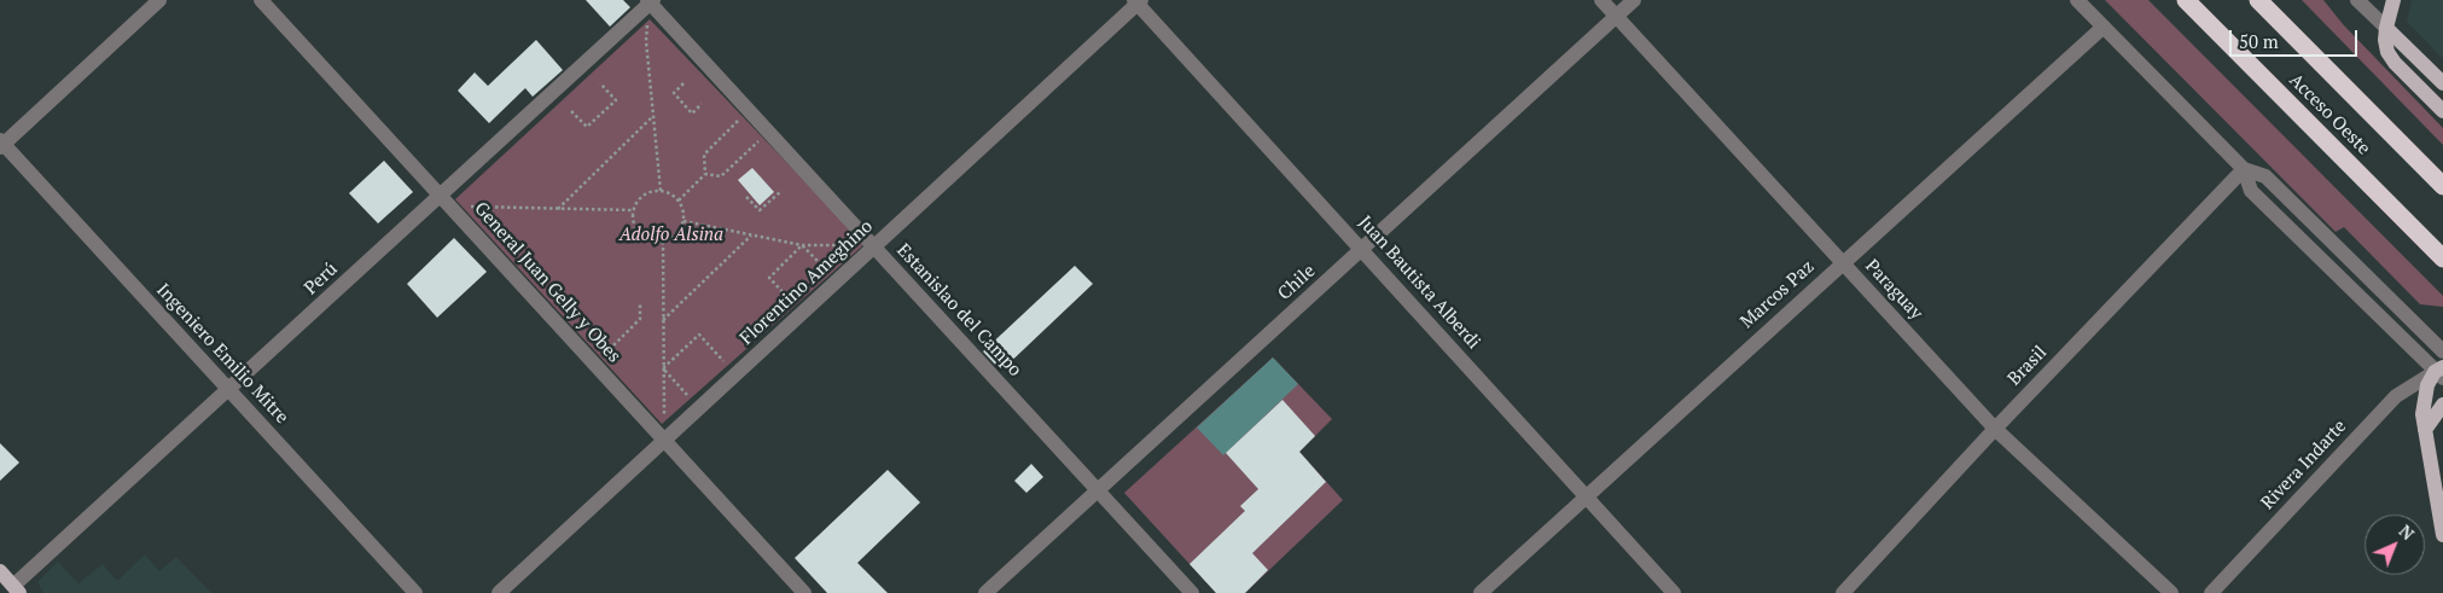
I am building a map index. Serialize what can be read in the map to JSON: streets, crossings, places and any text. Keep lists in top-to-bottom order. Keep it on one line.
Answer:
{"streets":{"highway":["Acceso Oeste"],"street":["Perú","General Juan Gelly y Obes","Florentino Ameghino","Chile","Juan Bautista Alberdi","Paraguay","Marcos Paz","Estanislao del Campo","Ingeniero Emilio Mitre","Brasil","Rivera Indarte"]},"crossings":[["Perú","General Juan Gelly y Obes"],["Perú","Estanislao del Campo"],["Perú","Ingeniero Emilio Mitre"],["General Juan Gelly y Obes","Florentino Ameghino"],["Florentino Ameghino","Juan Bautista Alberdi"],["Florentino Ameghino","Estanislao del Campo"],["Chile","Juan Bautista Alberdi"],["Chile","Paraguay"],["Chile","Estanislao del Campo"],["Juan Bautista Alberdi","Marcos Paz"],["Paraguay","Marcos Paz"],["Paraguay","Brasil"]],"parks":["Adolfo Alsina"],"scale_bar":"50 m","north":"top right"}
